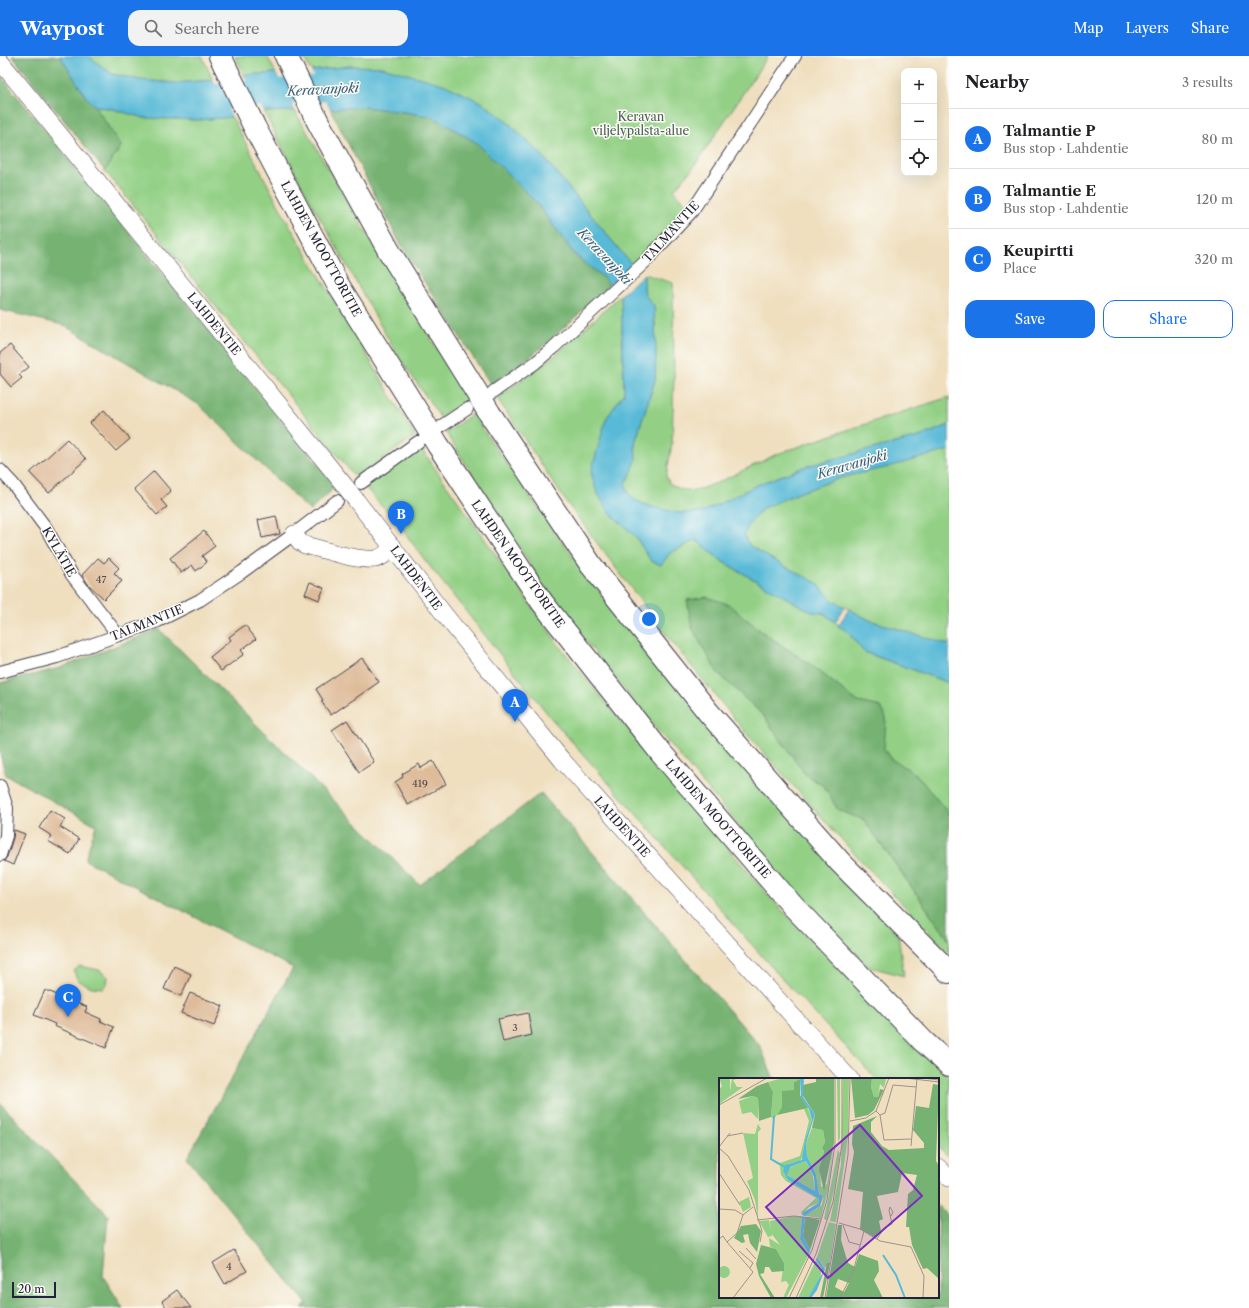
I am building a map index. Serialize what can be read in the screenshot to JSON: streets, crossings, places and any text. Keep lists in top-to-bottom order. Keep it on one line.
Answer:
{"streets":{"highway":["LAHDEN MOOTTORITIE"],"main road":["LAHDENTIE"],"street":["TALMANTIE","KYLÄTIE"]},"crossings":[["TALMANTIE","KYLÄTIE"]],"water":["Keravanjoki"],"parks":["Keravan viljelypalsta-alue"],"house_numbers":["47","419","3","4"],"scale_bar":"20 m","page":{"header":"Waypost","search":"Search here","nav":["Map","Layers","Share"],"heading":["Nearby","3 results"],"map_buttons":["+","−"],"list":[{"mark":"A","name":"Talmantie P","note":"Bus stop · Lahdentie","value":"80 m"},{"mark":"B","name":"Talmantie E","note":"Bus stop · Lahdentie","value":"120 m"},{"mark":"C","name":"Keupirtti","note":"Place","value":"320 m"}],"buttons":["Save","Share"],"pins":["B","A","C"],"scale":"20 m"}}
